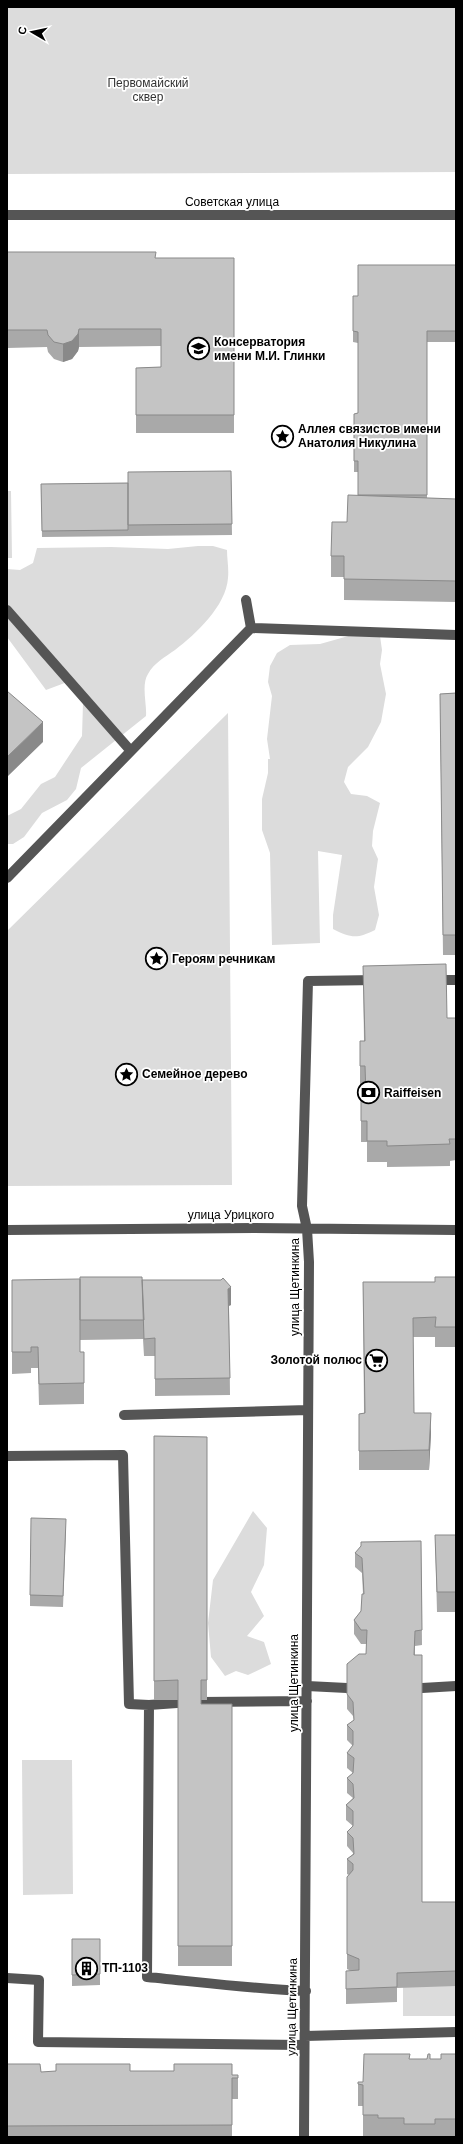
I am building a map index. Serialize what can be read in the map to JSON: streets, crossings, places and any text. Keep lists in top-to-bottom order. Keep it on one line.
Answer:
{"streets":{"street":["Советская улица","улица Урицкого","улица Щетинкина"]},"crossings":[["улица Урицкого","улица Щетинкина"]],"parks":["Первомайский сквер"],"places":{"school or university":["Консерватория имени М.И. Глинки"],"place":["Аллея связистов имени Анатолия Никулина","Героям речникам","Семейное дерево"],"bank":["Raiffeisen"],"supermarket":["Золотой полюс"],"building":["ТП-1103"]},"north":"left"}
